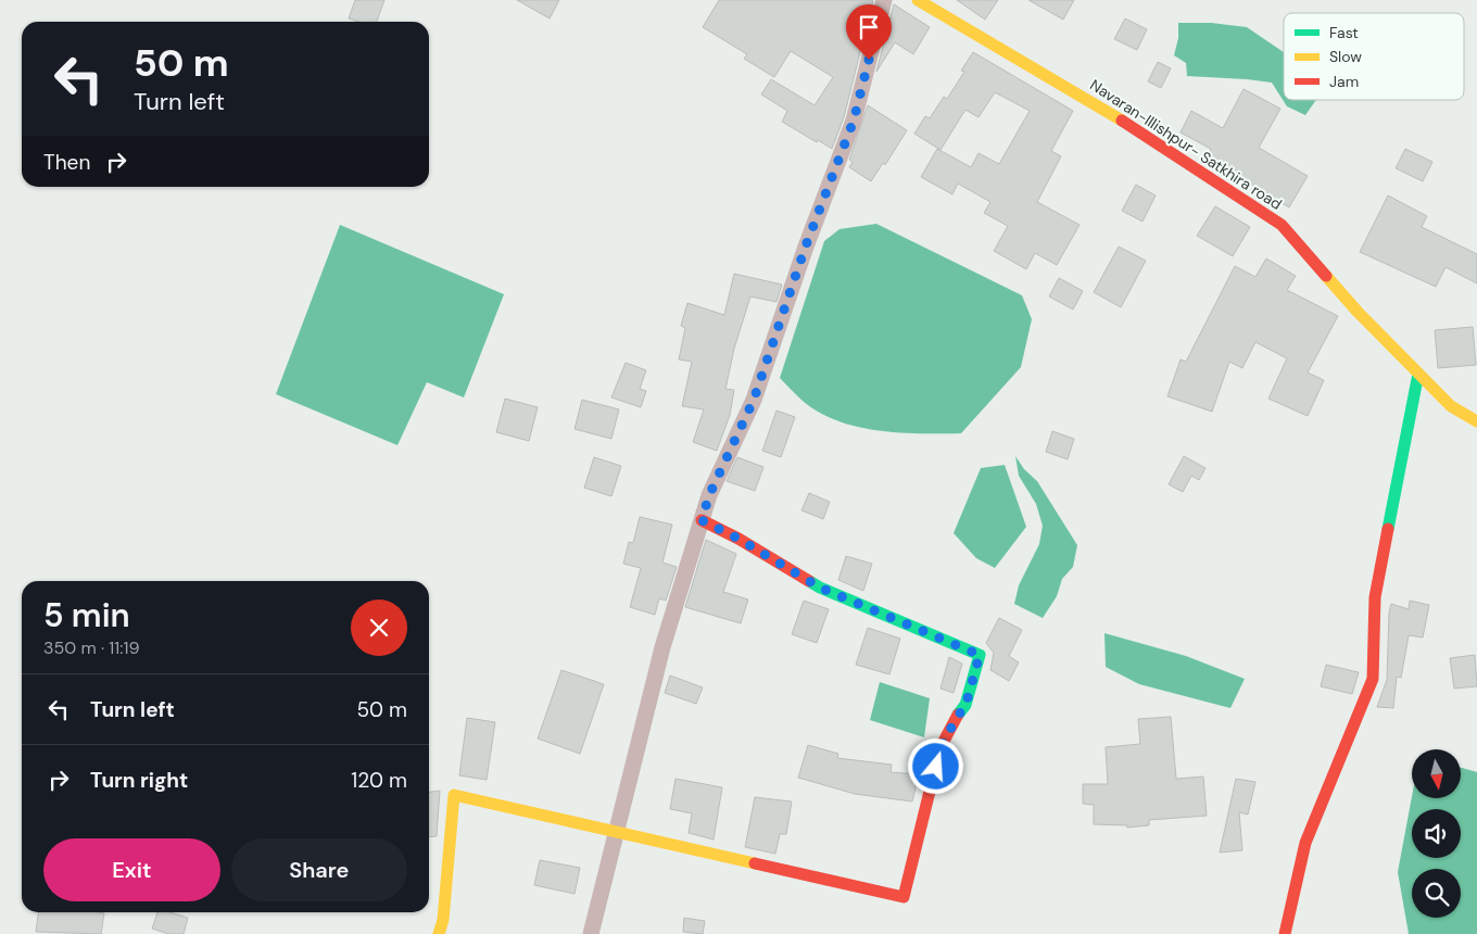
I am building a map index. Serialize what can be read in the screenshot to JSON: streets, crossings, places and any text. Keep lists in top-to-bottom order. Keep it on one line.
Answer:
{"streets":{"main road":["Navaran-Illishpur- Satkhira road"]},"legend":["Fast","Slow","Jam"],"north":"bottom","page":{"turn":["50 m","Turn left"],"then":"Then","heading":["5 min","350 m · 11:19"],"list":[{"name":"Turn left","value":"50 m"},{"name":"Turn right","value":"120 m"}],"buttons":["Exit","Share"]}}
